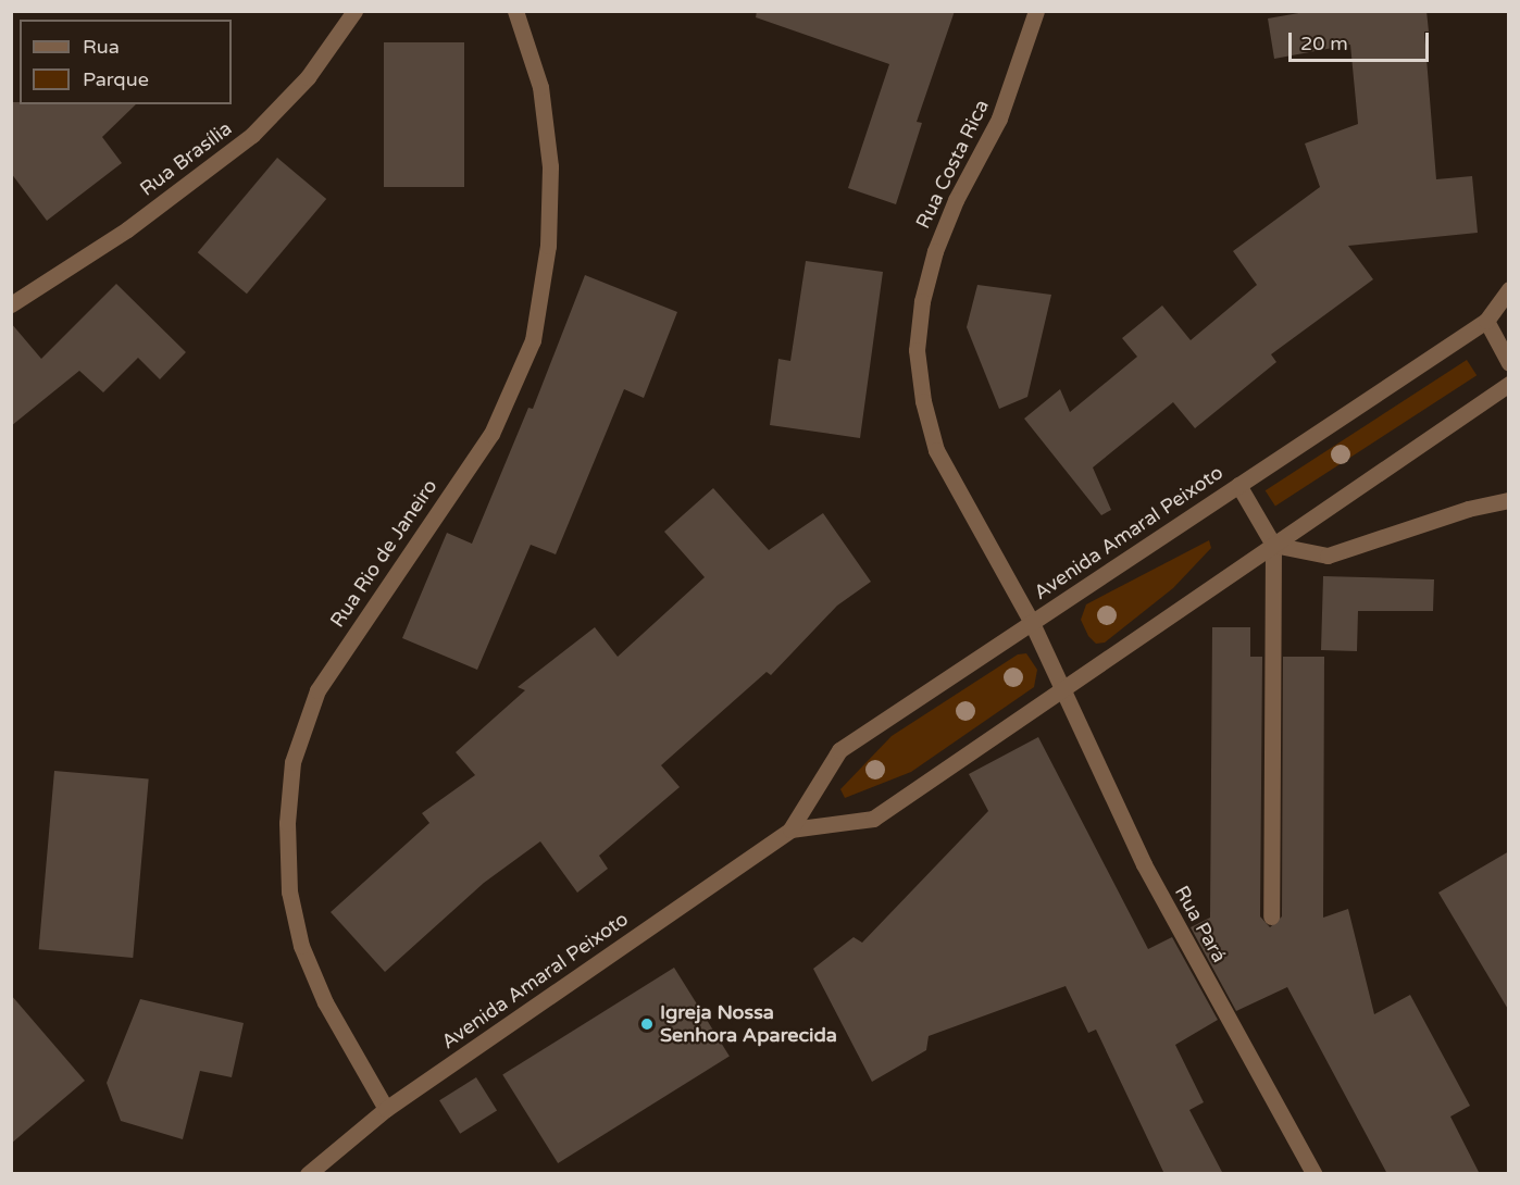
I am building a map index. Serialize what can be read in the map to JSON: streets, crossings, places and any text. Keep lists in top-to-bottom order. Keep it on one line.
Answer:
{"streets":{"street":["Rua Brasília","Rua Costa Rica","Avenida Amaral Peixoto","Rua Rio de Janeiro","Rua Pará"]},"crossings":[["Rua Costa Rica","Avenida Amaral Peixoto"],["Rua Costa Rica","Rua Pará"],["Avenida Amaral Peixoto","Rua Rio de Janeiro"],["Avenida Amaral Peixoto","Rua Pará"]],"places":["Igreja Nossa Senhora Aparecida"],"legend":["Rua","Parque"],"scale_bar":"20 m"}
